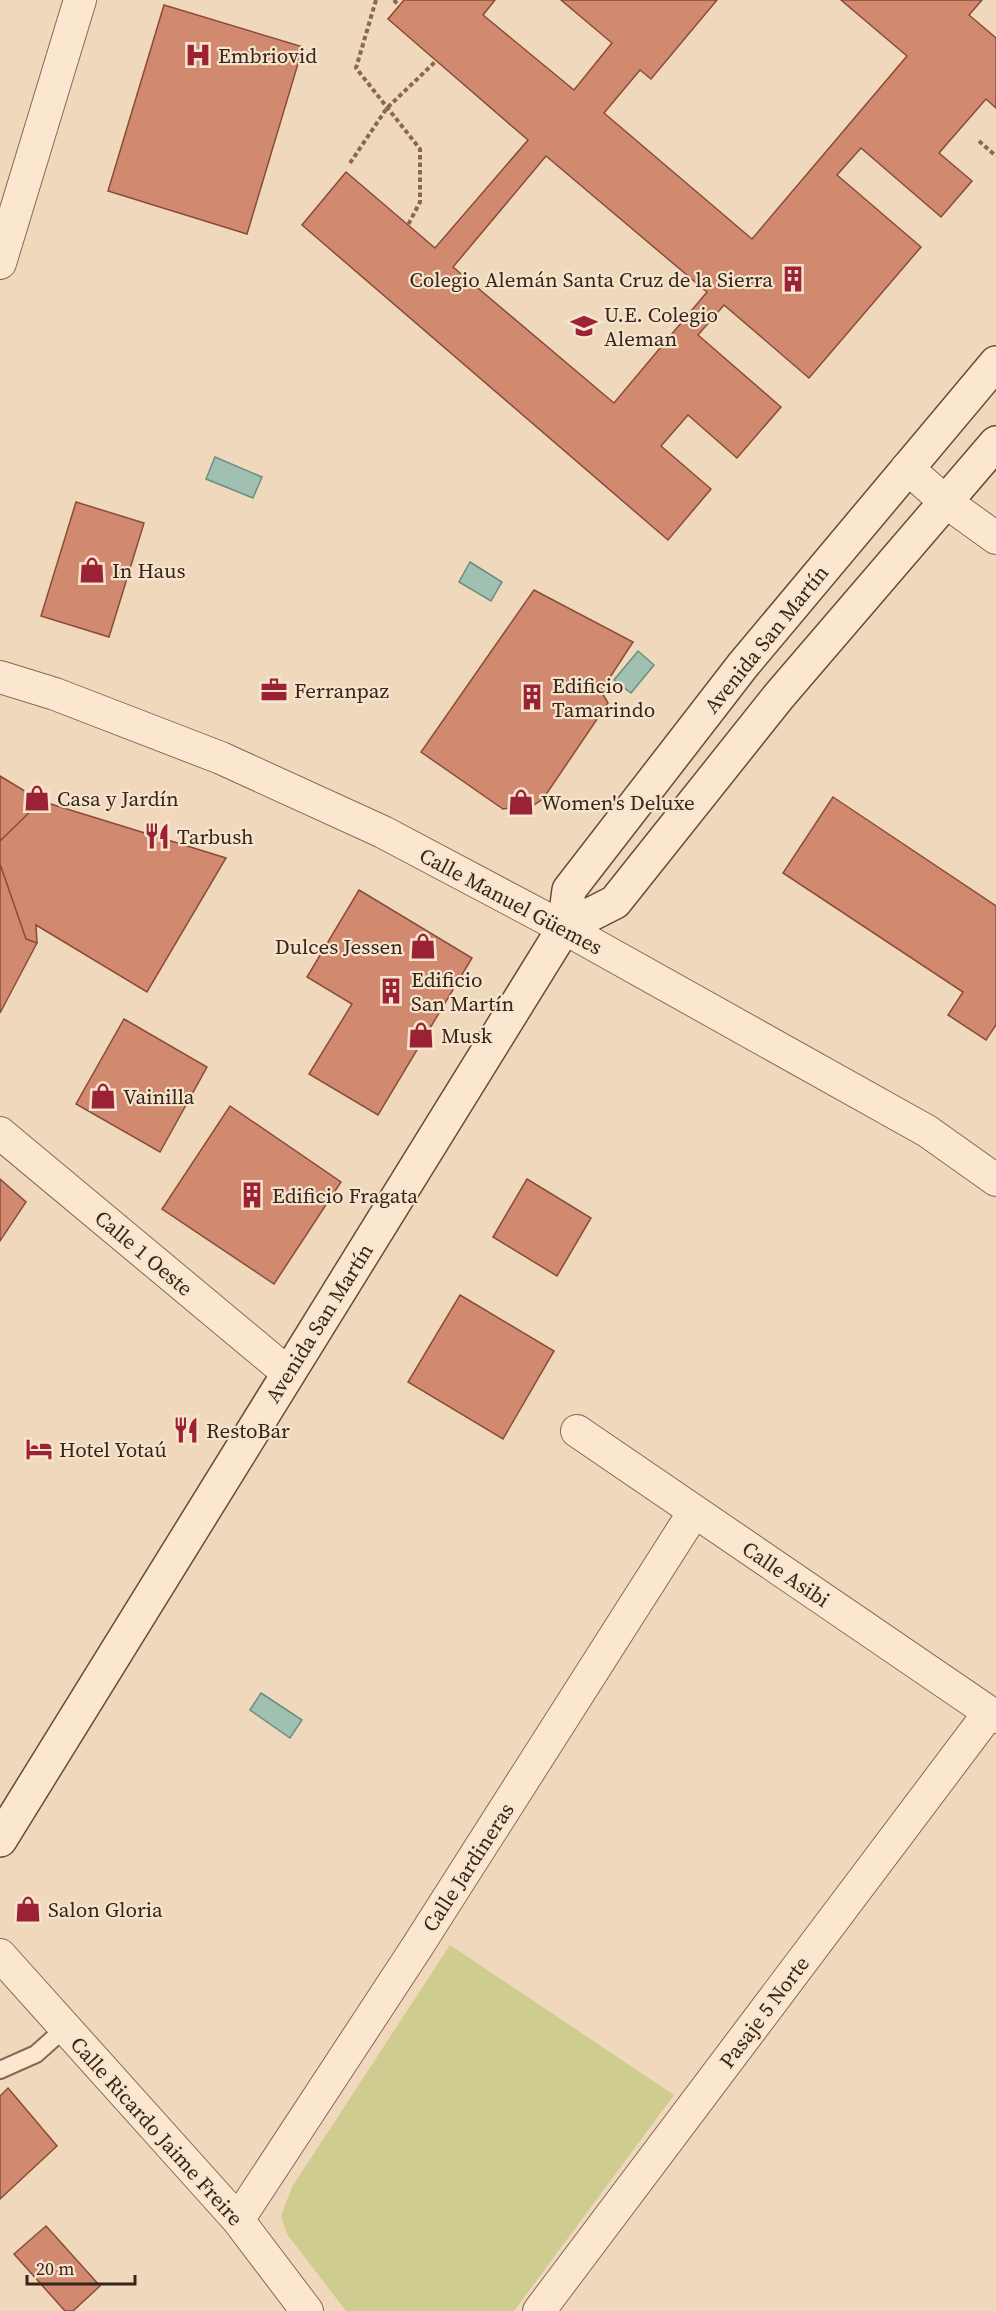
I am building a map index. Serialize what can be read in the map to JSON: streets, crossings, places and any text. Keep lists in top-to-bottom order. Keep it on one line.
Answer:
{"streets":{"main road":["Avenida San Martín"],"street":["Calle Manuel Güemes","Calle 1 Oeste","Calle Asibi","Calle Jardineras","Pasaje 5 Norte","Calle Ricardo Jaime Freire"]},"crossings":[["Avenida San Martín","Calle Manuel Güemes"],["Avenida San Martín","Calle 1 Oeste"],["Calle Asibi","Calle Jardineras"],["Calle Asibi","Pasaje 5 Norte"],["Calle Jardineras","Calle Ricardo Jaime Freire"]],"places":{"hospital":["Embriovid"],"building":["Colegio Alemán Santa Cruz de la Sierra","Edificio Tamarindo","Edificio San Martín","Edificio Fragata"],"school or university":["U.E. Colegio Aleman"],"shop":["In Haus","Casa y Jardín","Women's Deluxe","Dulces Jessen","Musk","Vainilla","Salon Gloria"],"office":["Ferranpaz"],"restaurant":["Tarbush","RestoBar"],"hotel":["Hotel Yotaú"]},"scale_bar":"20 m"}
